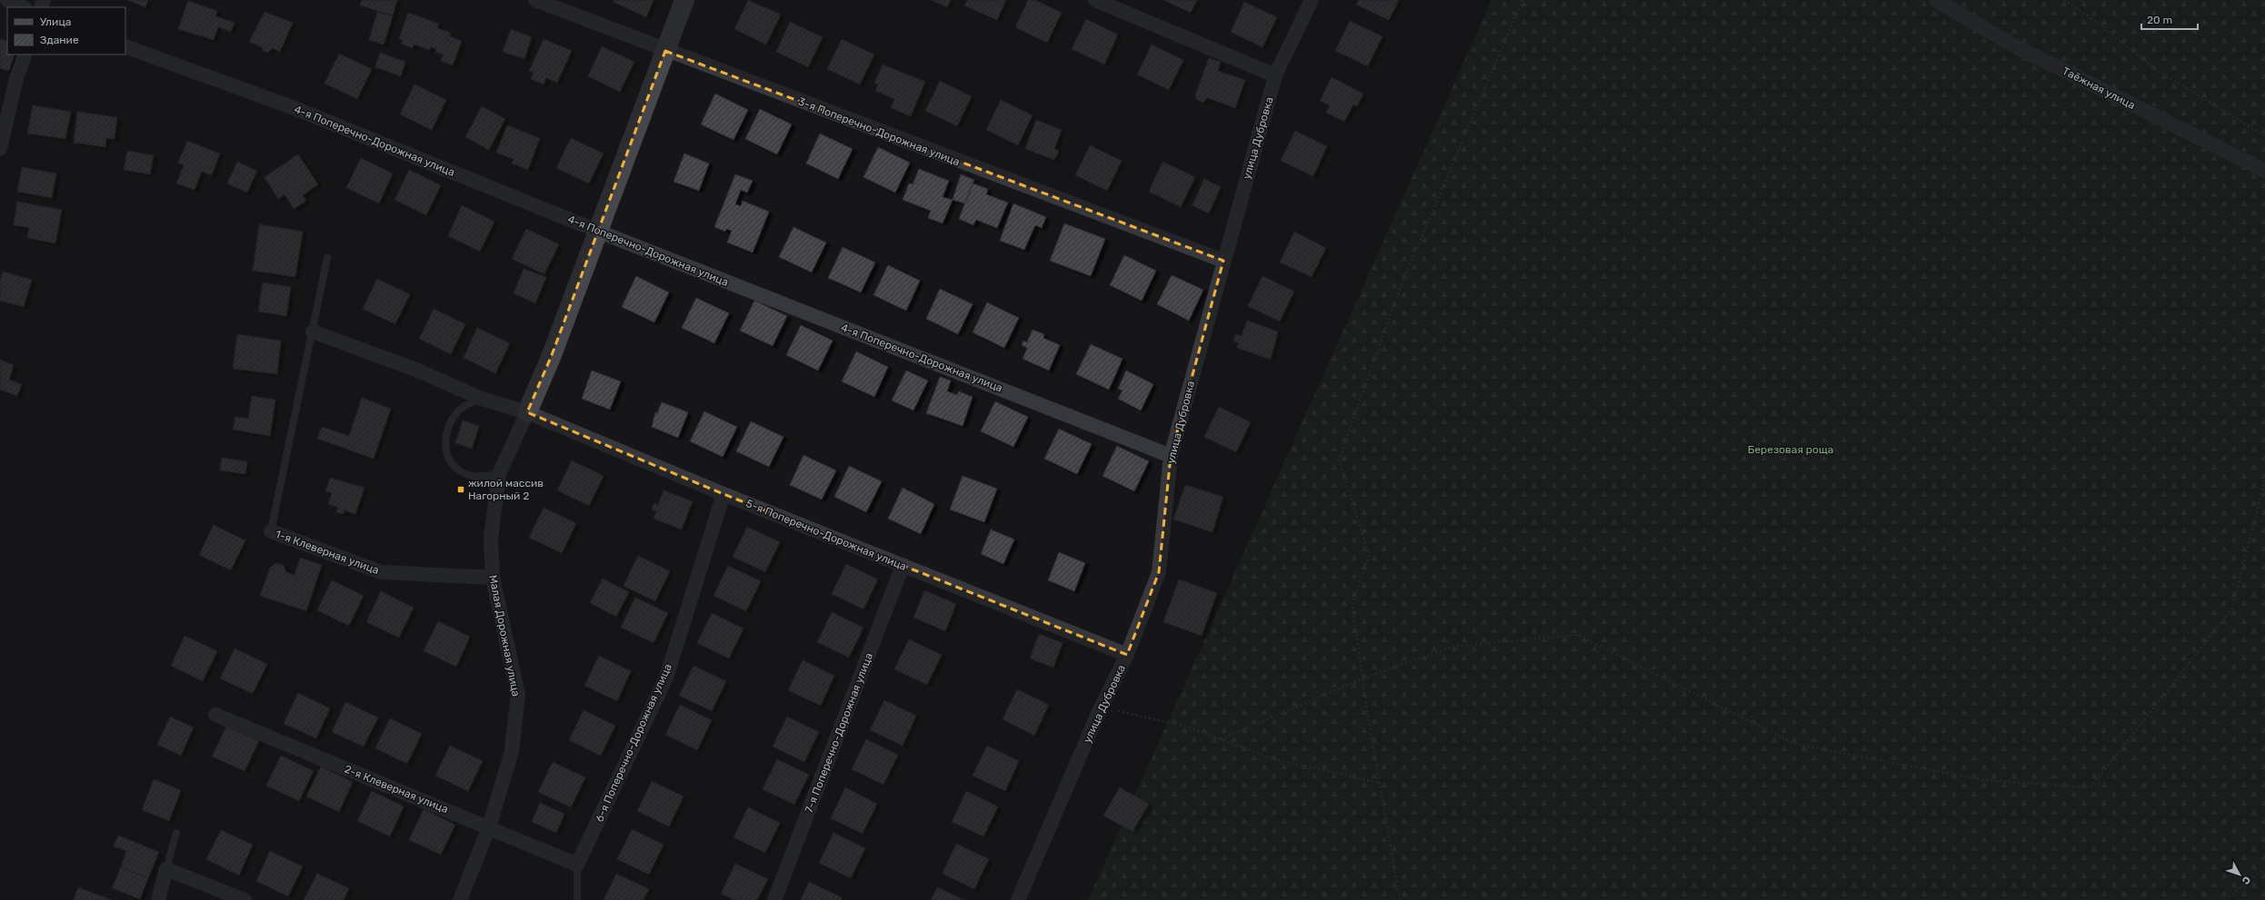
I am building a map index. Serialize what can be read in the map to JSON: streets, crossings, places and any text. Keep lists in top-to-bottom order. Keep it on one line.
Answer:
{"streets":{"street":["Таёжная улица","3-я Поперечно-Дорожная улица","улица Дубровка","4-я Поперечно-Дорожная улица","5-я Поперечно-Дорожная улица","1-я Клеверная улица","Малая Дорожная улица","7-я Поперечно-Дорожная улица","6-я Поперечно-Дорожная улица","2-я Клеверная улица"]},"crossings":[["3-я Поперечно-Дорожная улица","улица Дубровка"],["улица Дубровка","4-я Поперечно-Дорожная улица"],["улица Дубровка","5-я Поперечно-Дорожная улица"],["5-я Поперечно-Дорожная улица","Малая Дорожная улица"],["5-я Поперечно-Дорожная улица","7-я Поперечно-Дорожная улица"],["5-я Поперечно-Дорожная улица","6-я Поперечно-Дорожная улица"],["1-я Клеверная улица","Малая Дорожная улица"],["Малая Дорожная улица","2-я Клеверная улица"],["6-я Поперечно-Дорожная улица","2-я Клеверная улица"]],"parks":["Березовая роща"],"places":{"transit":["жилой массив Нагорный 2"]},"legend":["Улица","Здание"],"scale_bar":"20 m","north":"bottom right"}
